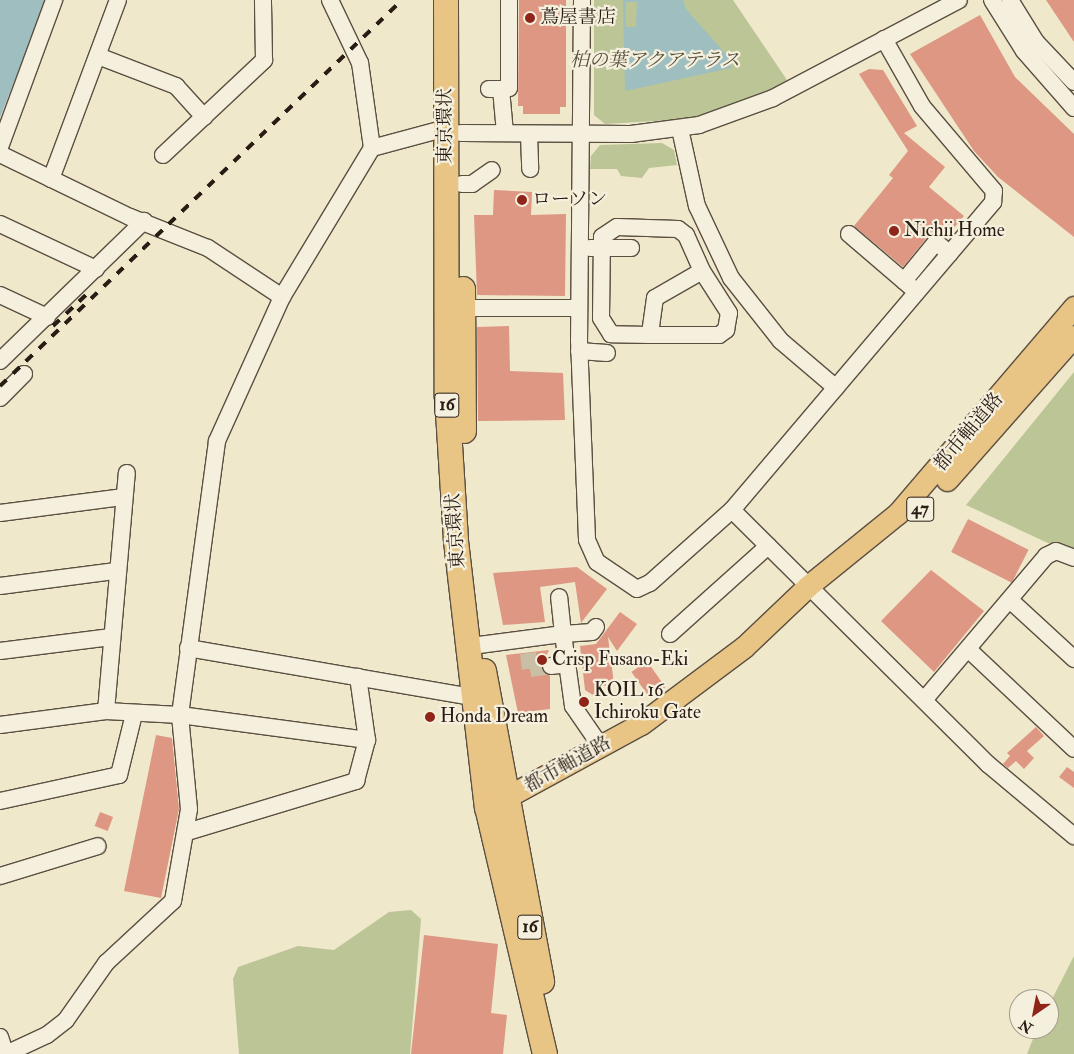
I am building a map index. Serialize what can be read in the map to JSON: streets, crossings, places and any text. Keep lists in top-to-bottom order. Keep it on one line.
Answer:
{"streets":{"highway":["東京環状","16"],"main road":["都市軸道路","47"]},"crossings":[["東京環状","都市軸道路"]],"parks":["柏の葉アクアテラス"],"places":["蔦屋書店","ローソン","Nichii Home","Crisp Fusano-Eki","KOIL 16 Ichiroku Gate","Honda Dream"],"north":"bottom left"}
